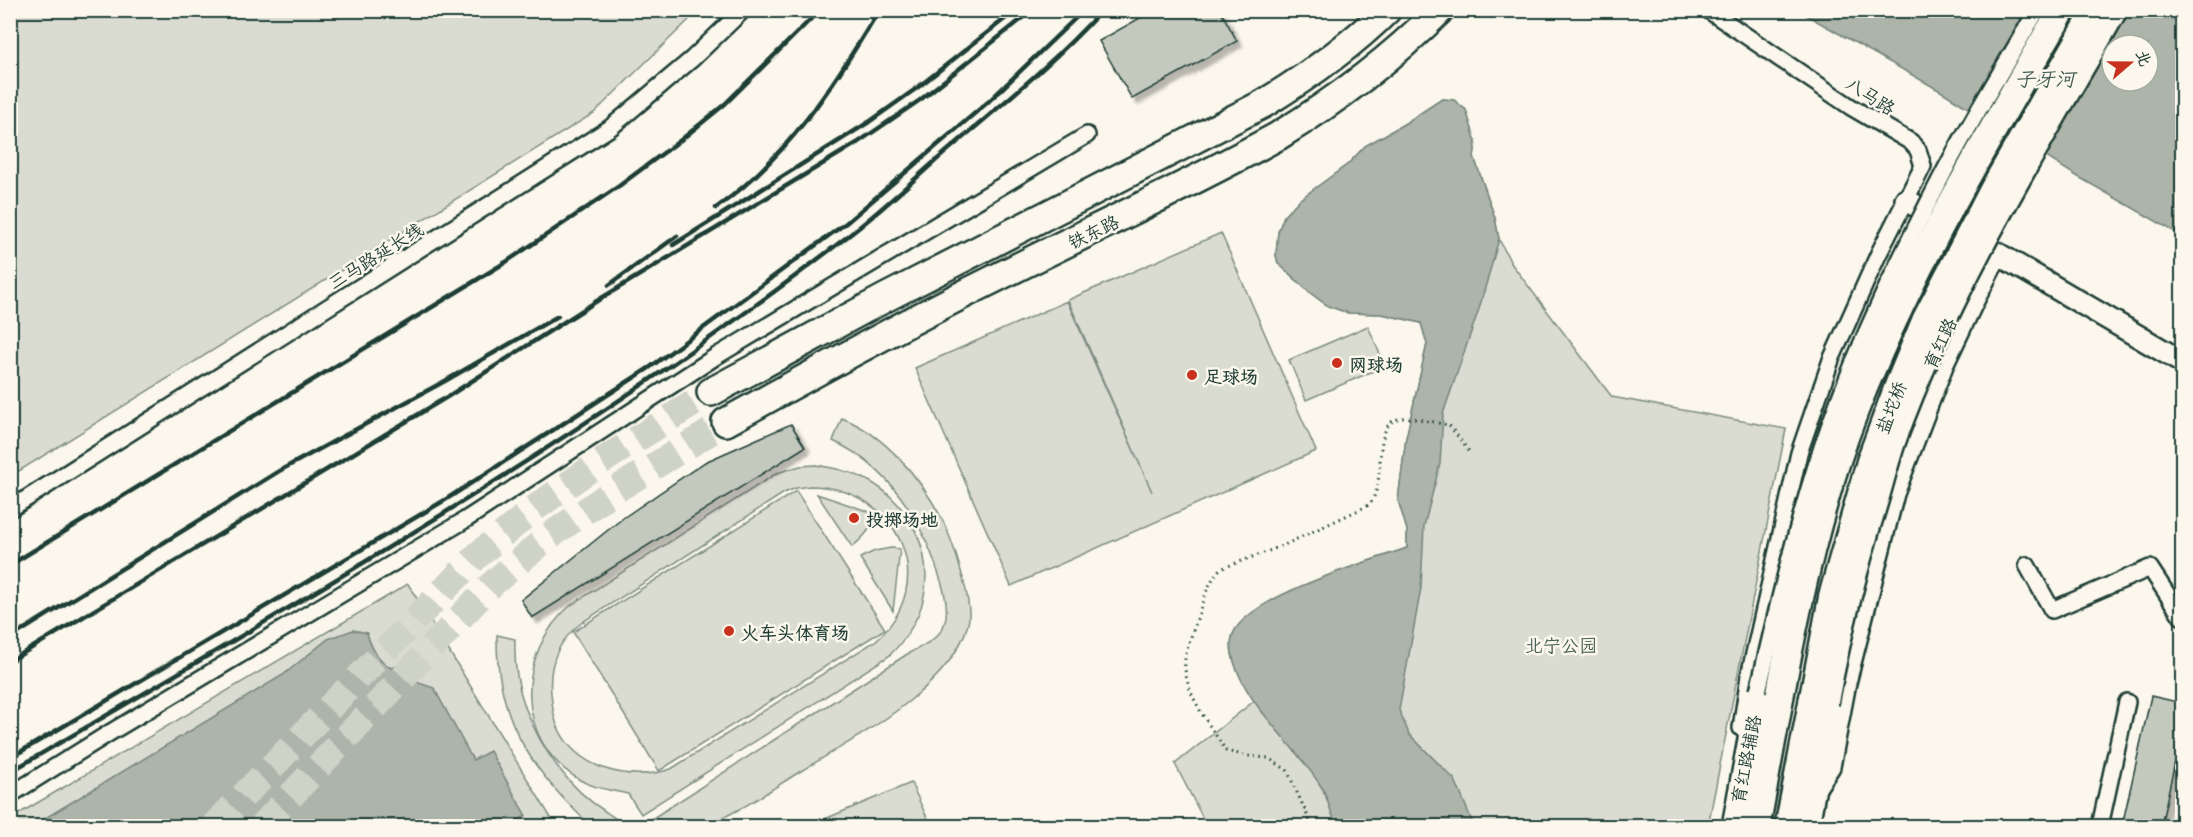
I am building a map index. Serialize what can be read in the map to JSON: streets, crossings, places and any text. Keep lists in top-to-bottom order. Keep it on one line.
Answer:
{"streets":{"highway":["铁东路","育红路","盐坨桥"],"street":["八马路","三马路延长线","育红路辅路"]},"crossings":[["八马路","育红路辅路"],["育红路","盐坨桥"],["盐坨桥","育红路辅路"]],"water":["子牙河"],"parks":["北宁公园"],"places":["网球场","足球场","投掷场地","火车头体育场"],"north":"right"}
